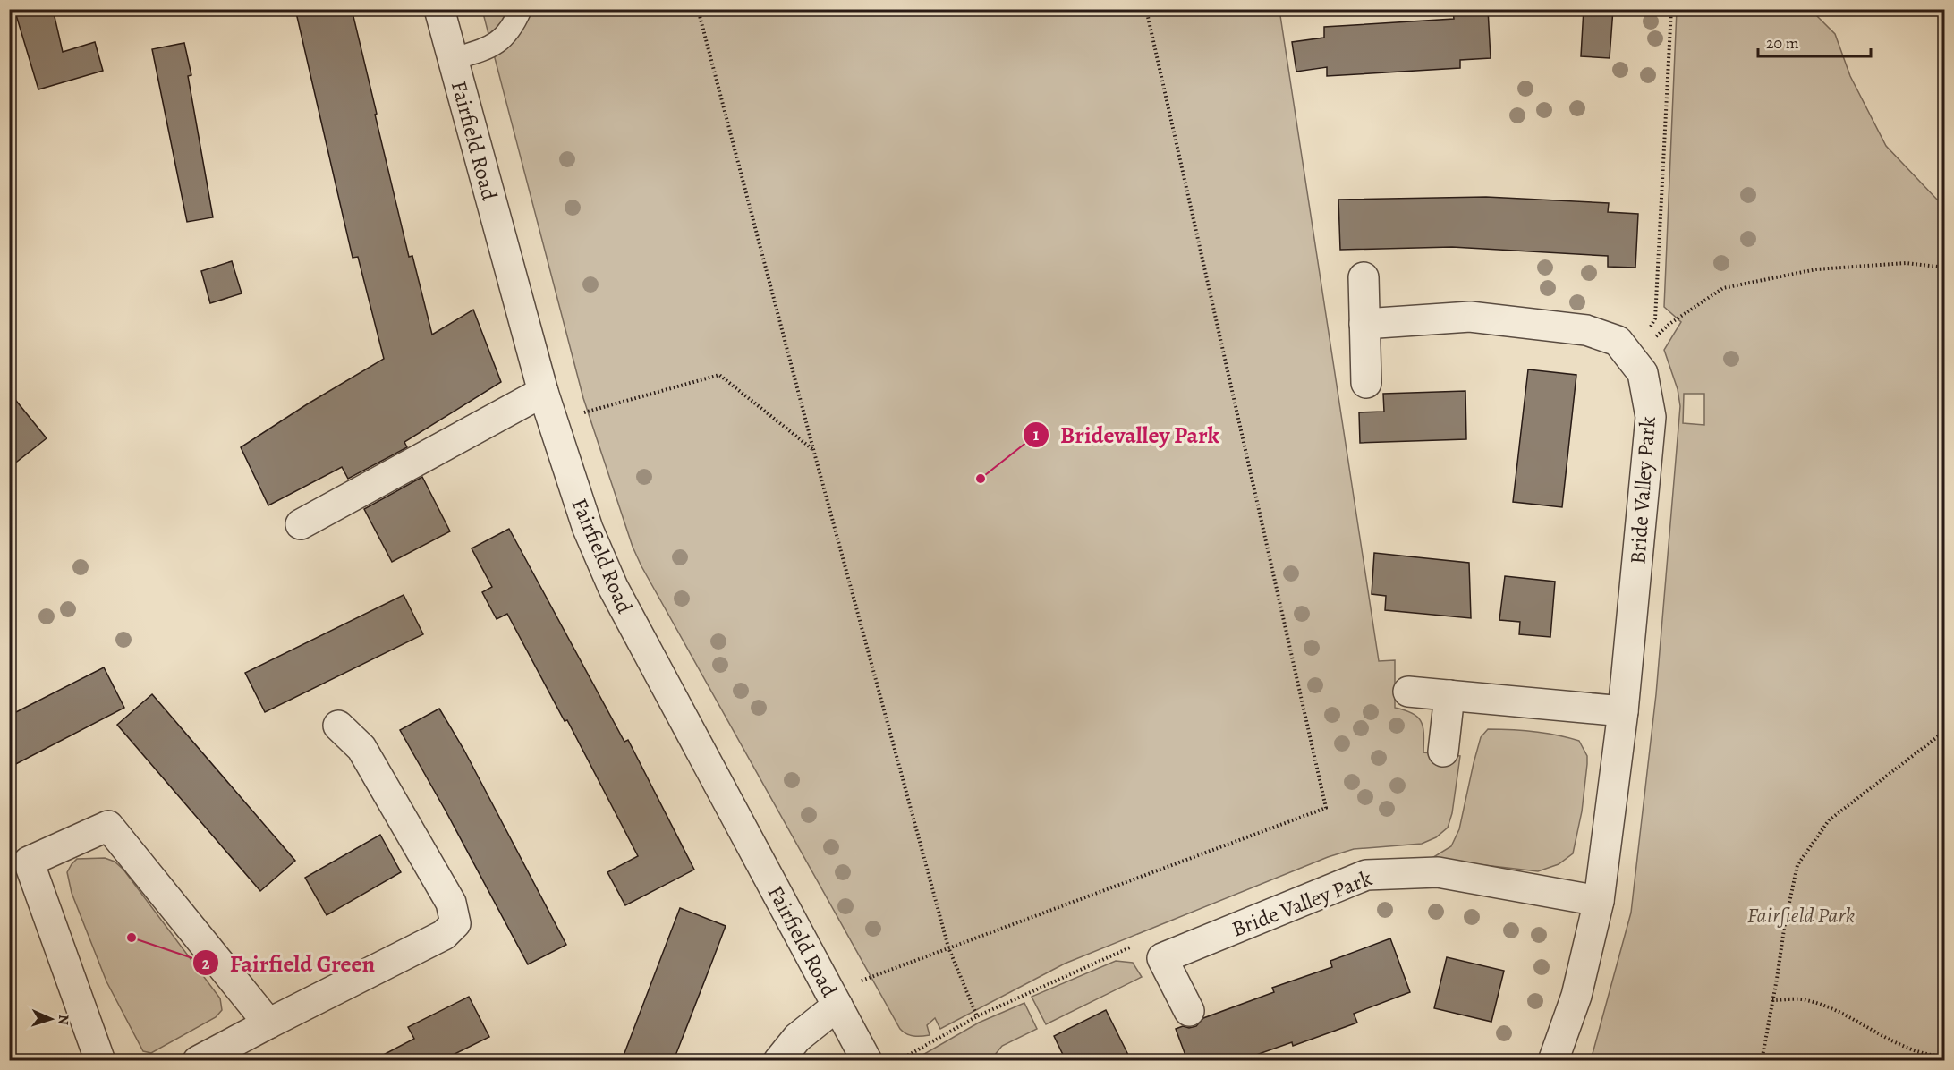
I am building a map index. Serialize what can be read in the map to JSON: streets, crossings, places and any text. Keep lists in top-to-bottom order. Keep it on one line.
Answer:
{"streets":{"street":["Fairfield Road","Bride Valley Park"]},"parks":["Fairfield Park"],"places":["Bridevalley Park","Fairfield Green"],"scale_bar":"20 m","north":"right"}
